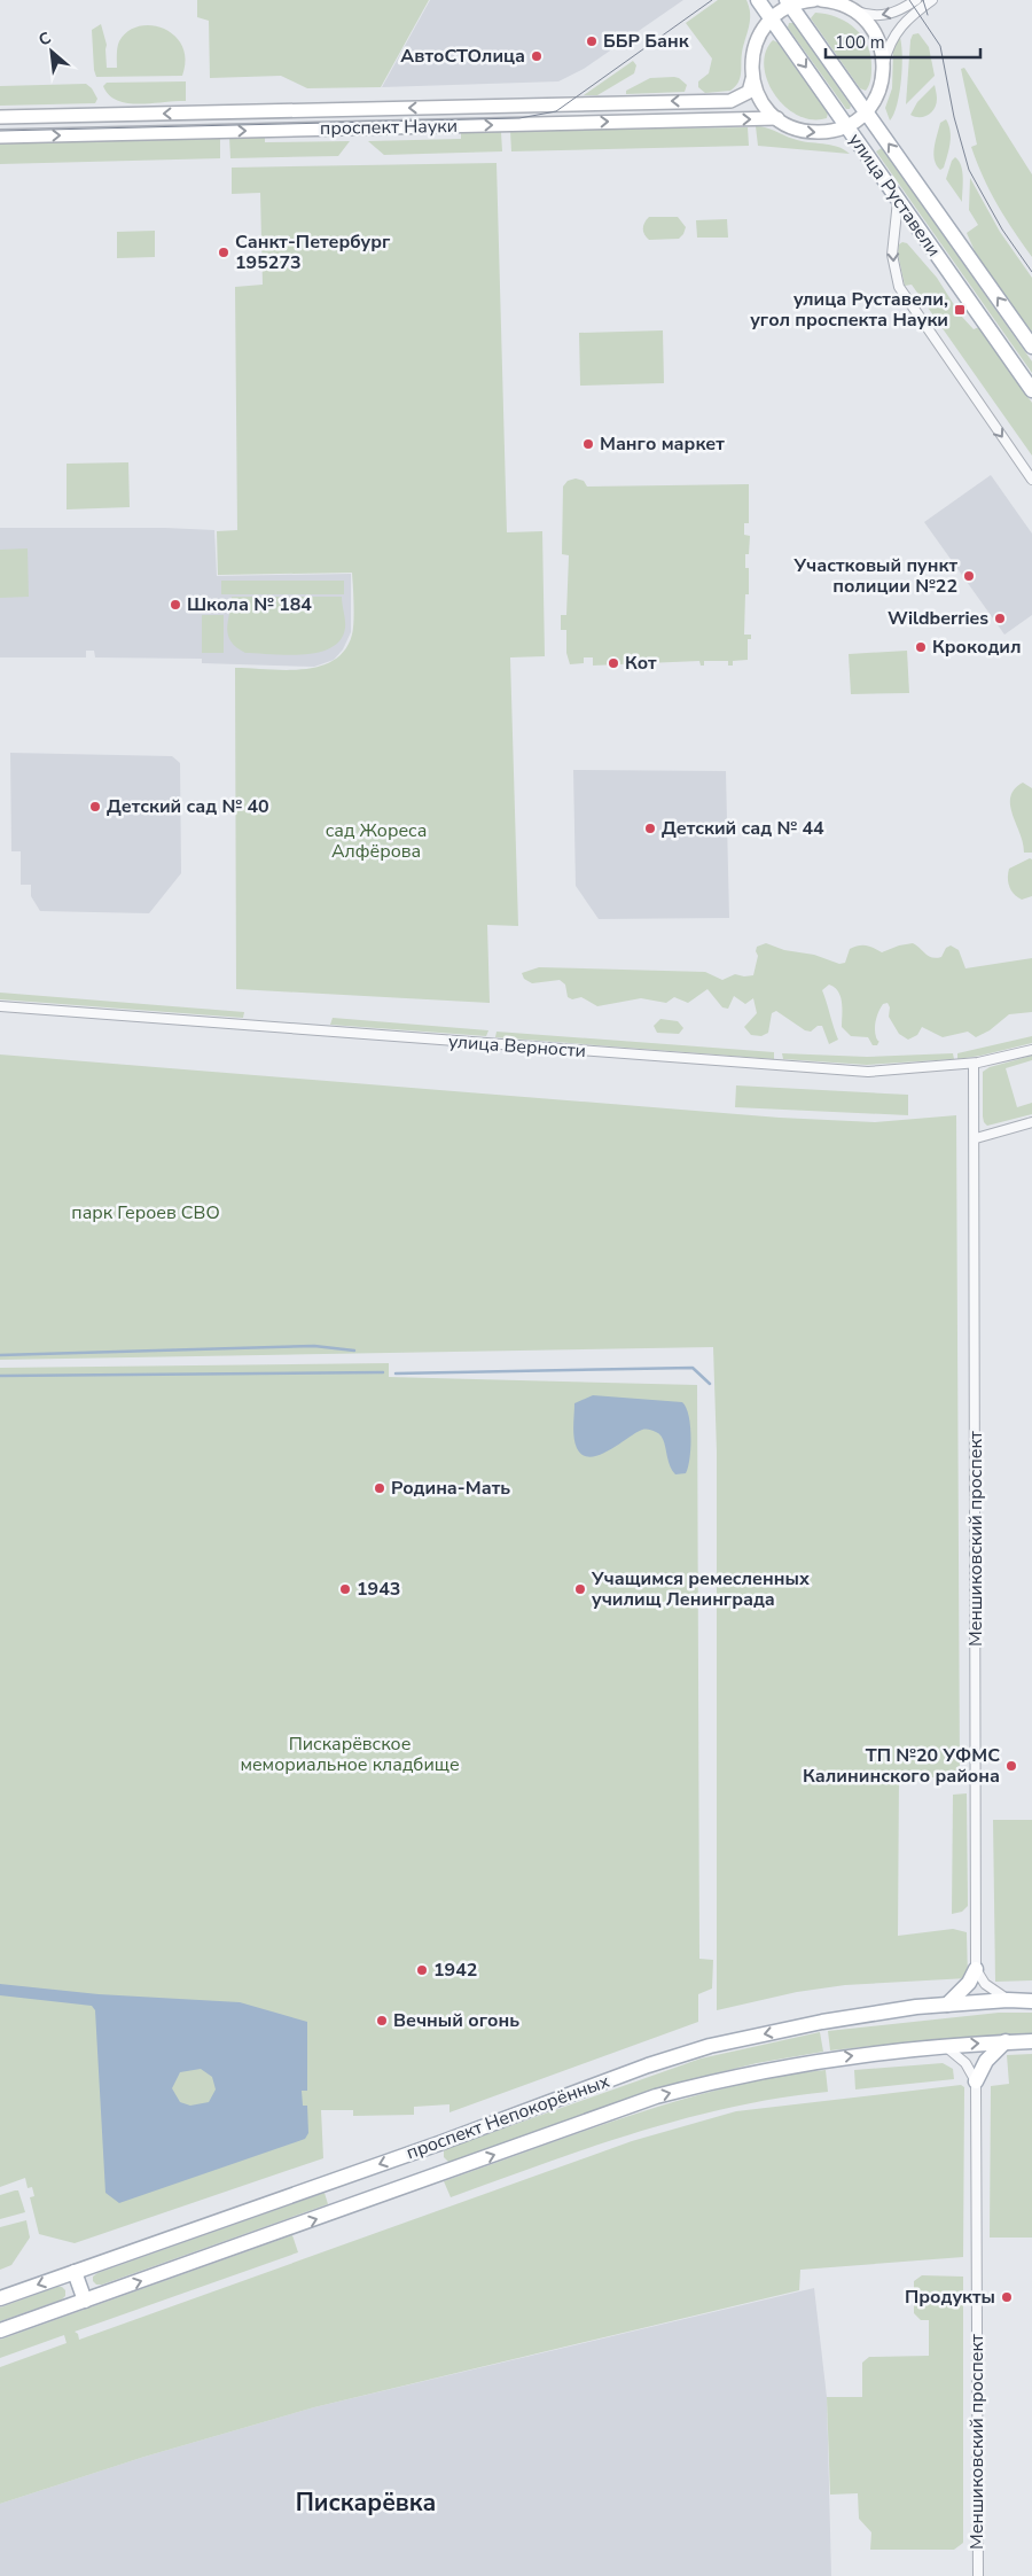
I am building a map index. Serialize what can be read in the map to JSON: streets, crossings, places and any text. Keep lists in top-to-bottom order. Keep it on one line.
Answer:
{"streets":{"main road":["проспект Науки","улица Руставели","проспект Непокорённых"],"street":["улица Верности","Меншиковский проспект"]},"crossings":[["проспект Науки","улица Руставели"],["улица Верности","Меншиковский проспект"]],"districts":["Пискарёвка"],"parks":["сад Жореса Алфёрова","парк Героев СВО","Пискарёвское мемориальное кладбище"],"places":{"other":["ББР Банк","АвтоСТОлица","Санкт-Петербург 195273","Манго маркет","Участковый пункт полиции №22","Школа № 184","Wildberries","Крокодил","Кот","Детский сад № 40","Детский сад № 44","Родина-Мать","1943","Учащимся ремесленных училищ Ленинграда","ТП №20 УФМС Калининского района","1942","Вечный огонь","Продукты"],"transit":["улица Руставели, угол проспекта Науки"]},"scale_bar":"100 m","north":"top left"}
